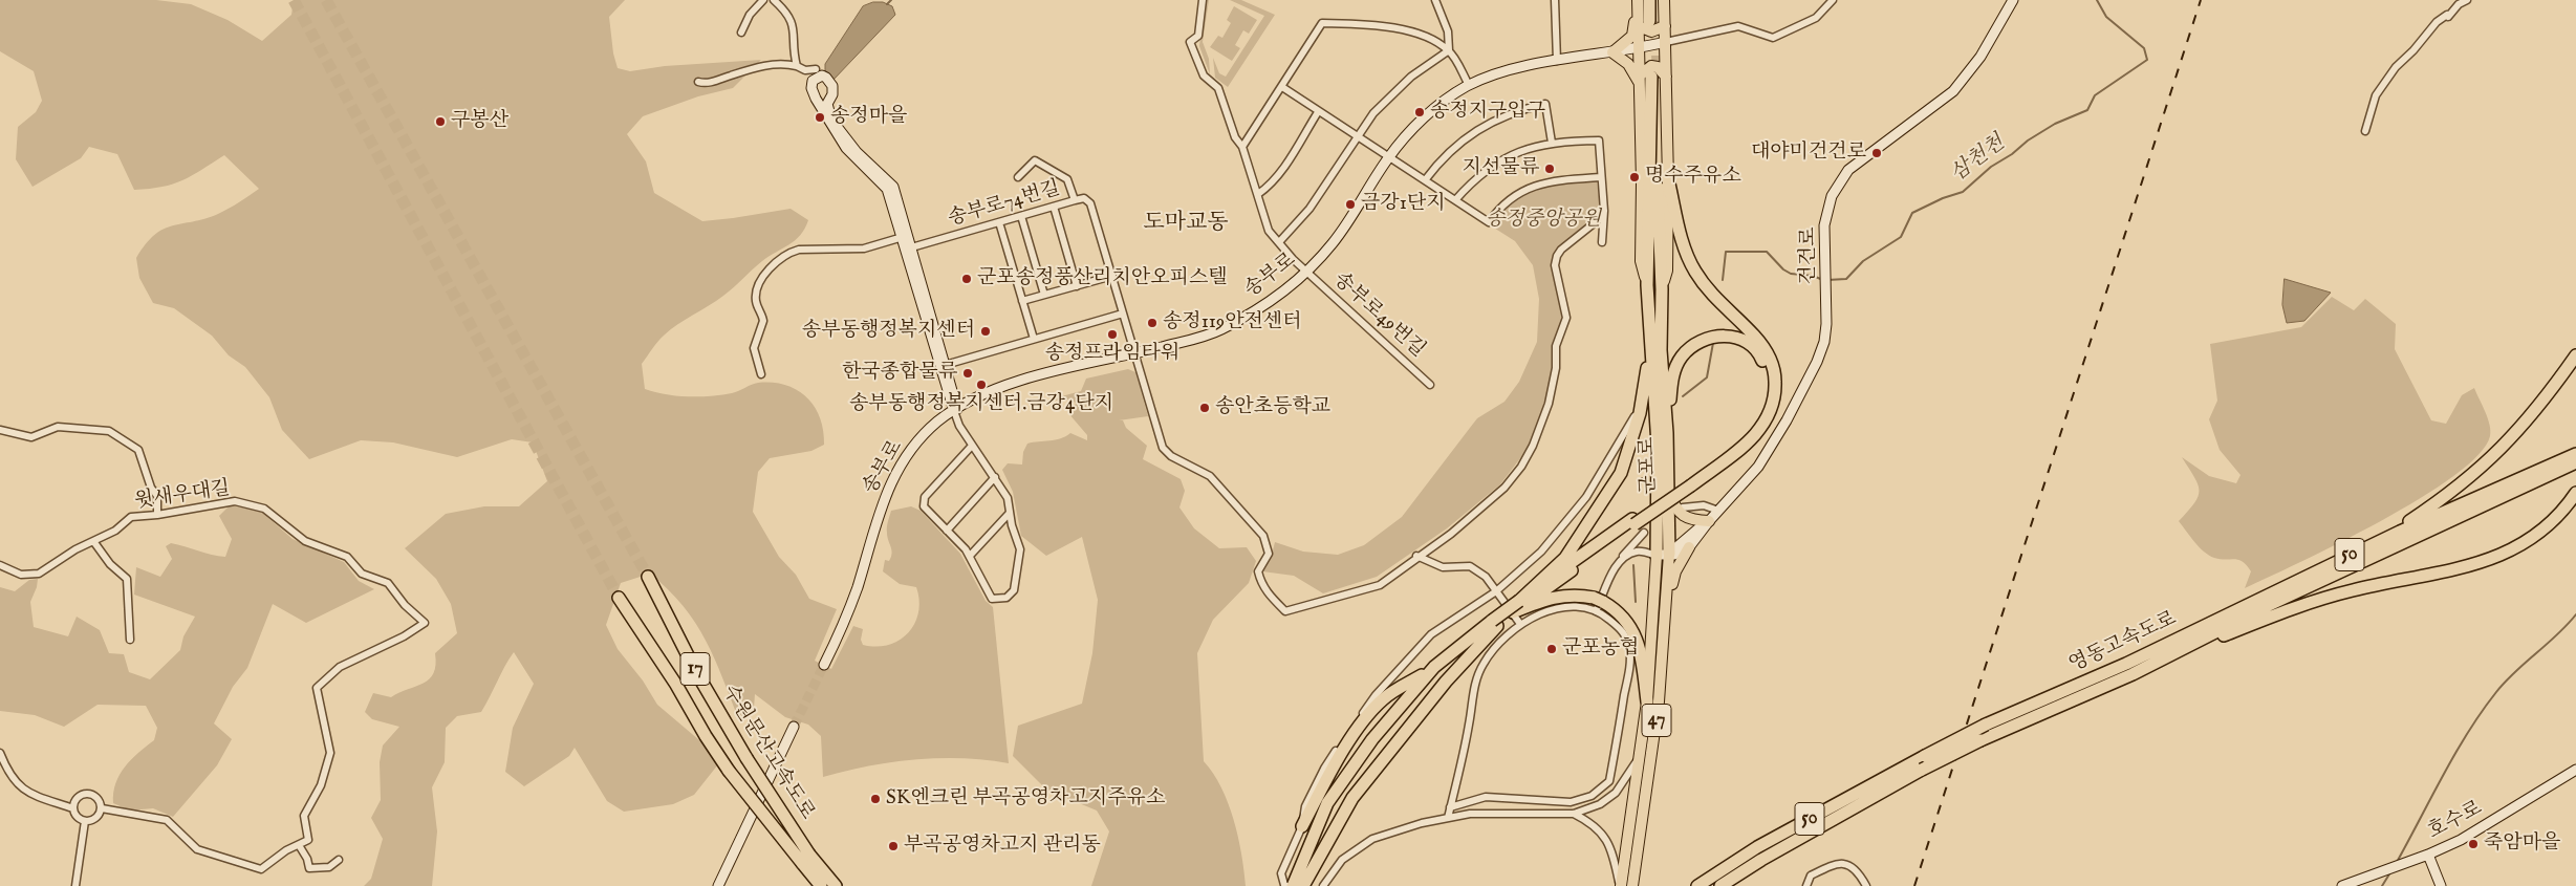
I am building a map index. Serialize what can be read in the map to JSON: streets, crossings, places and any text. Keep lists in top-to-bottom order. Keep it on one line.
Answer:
{"streets":{"highway":["군포로","50","영동고속도로","17","47","수원문산고속도로"],"street":["송부로74번길","건건로","송부로","송부로49번길","윗새우대길","호수로"]},"crossings":[["송부로74번길","송부로"],["건건로","군포로"],["송부로","송부로49번길"],["송부로","군포로"],["송부로","47"],["군포로","47"]],"districts":["도마교동"],"water":["삼천천"],"parks":["송정중앙공원"],"places":["송정지구입구","송정마을","구봉산","대야미건건로","지선물류","명수주유소","금강1단지","군포송정풍산리치안오피스텔","송정119안전센터","송부동행정복지센터","송정프라임타워","한국종합물류","송부동행정복지센터.금강4단지","송안초등학교","군포농협","SK엔크린 부곡공영차고지주유소","죽암마을","부곡공영차고지 관리동"]}
